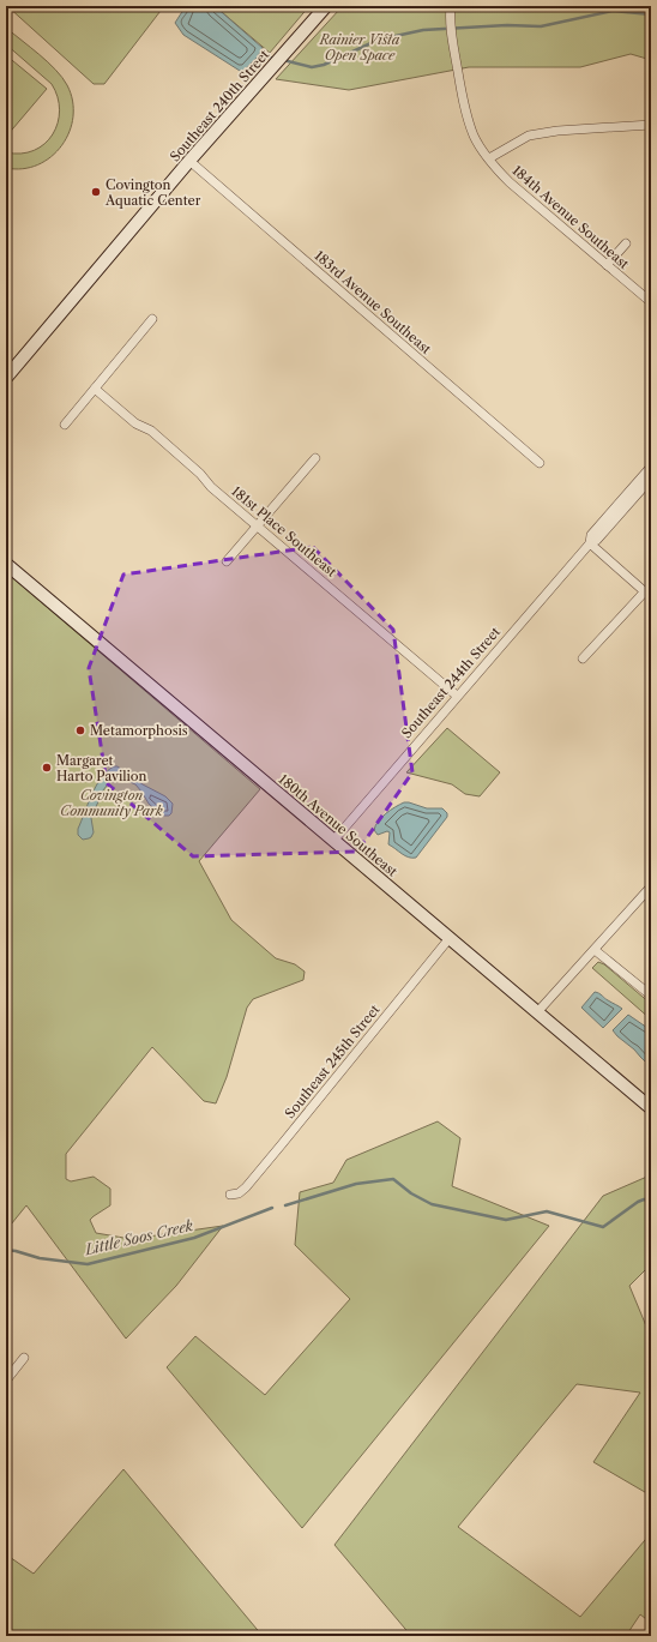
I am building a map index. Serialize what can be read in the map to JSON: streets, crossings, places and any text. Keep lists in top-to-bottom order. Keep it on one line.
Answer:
{"streets":{"street":["Southeast 240th Street","184th Avenue Southeast","183rd Avenue Southeast","181st Place Southeast","Southeast 244th Street","180th Avenue Southeast","Southeast 245th Street"]},"crossings":[["Southeast 240th Street","183rd Avenue Southeast"],["181st Place Southeast","Southeast 244th Street"],["Southeast 244th Street","180th Avenue Southeast"],["180th Avenue Southeast","Southeast 245th Street"]],"water":["Little Soos Creek"],"parks":["Rainier Vista Open Space","Covington Community Park"],"places":["Covington Aquatic Center","Metamorphosis","Margaret Harto Pavilion"]}
